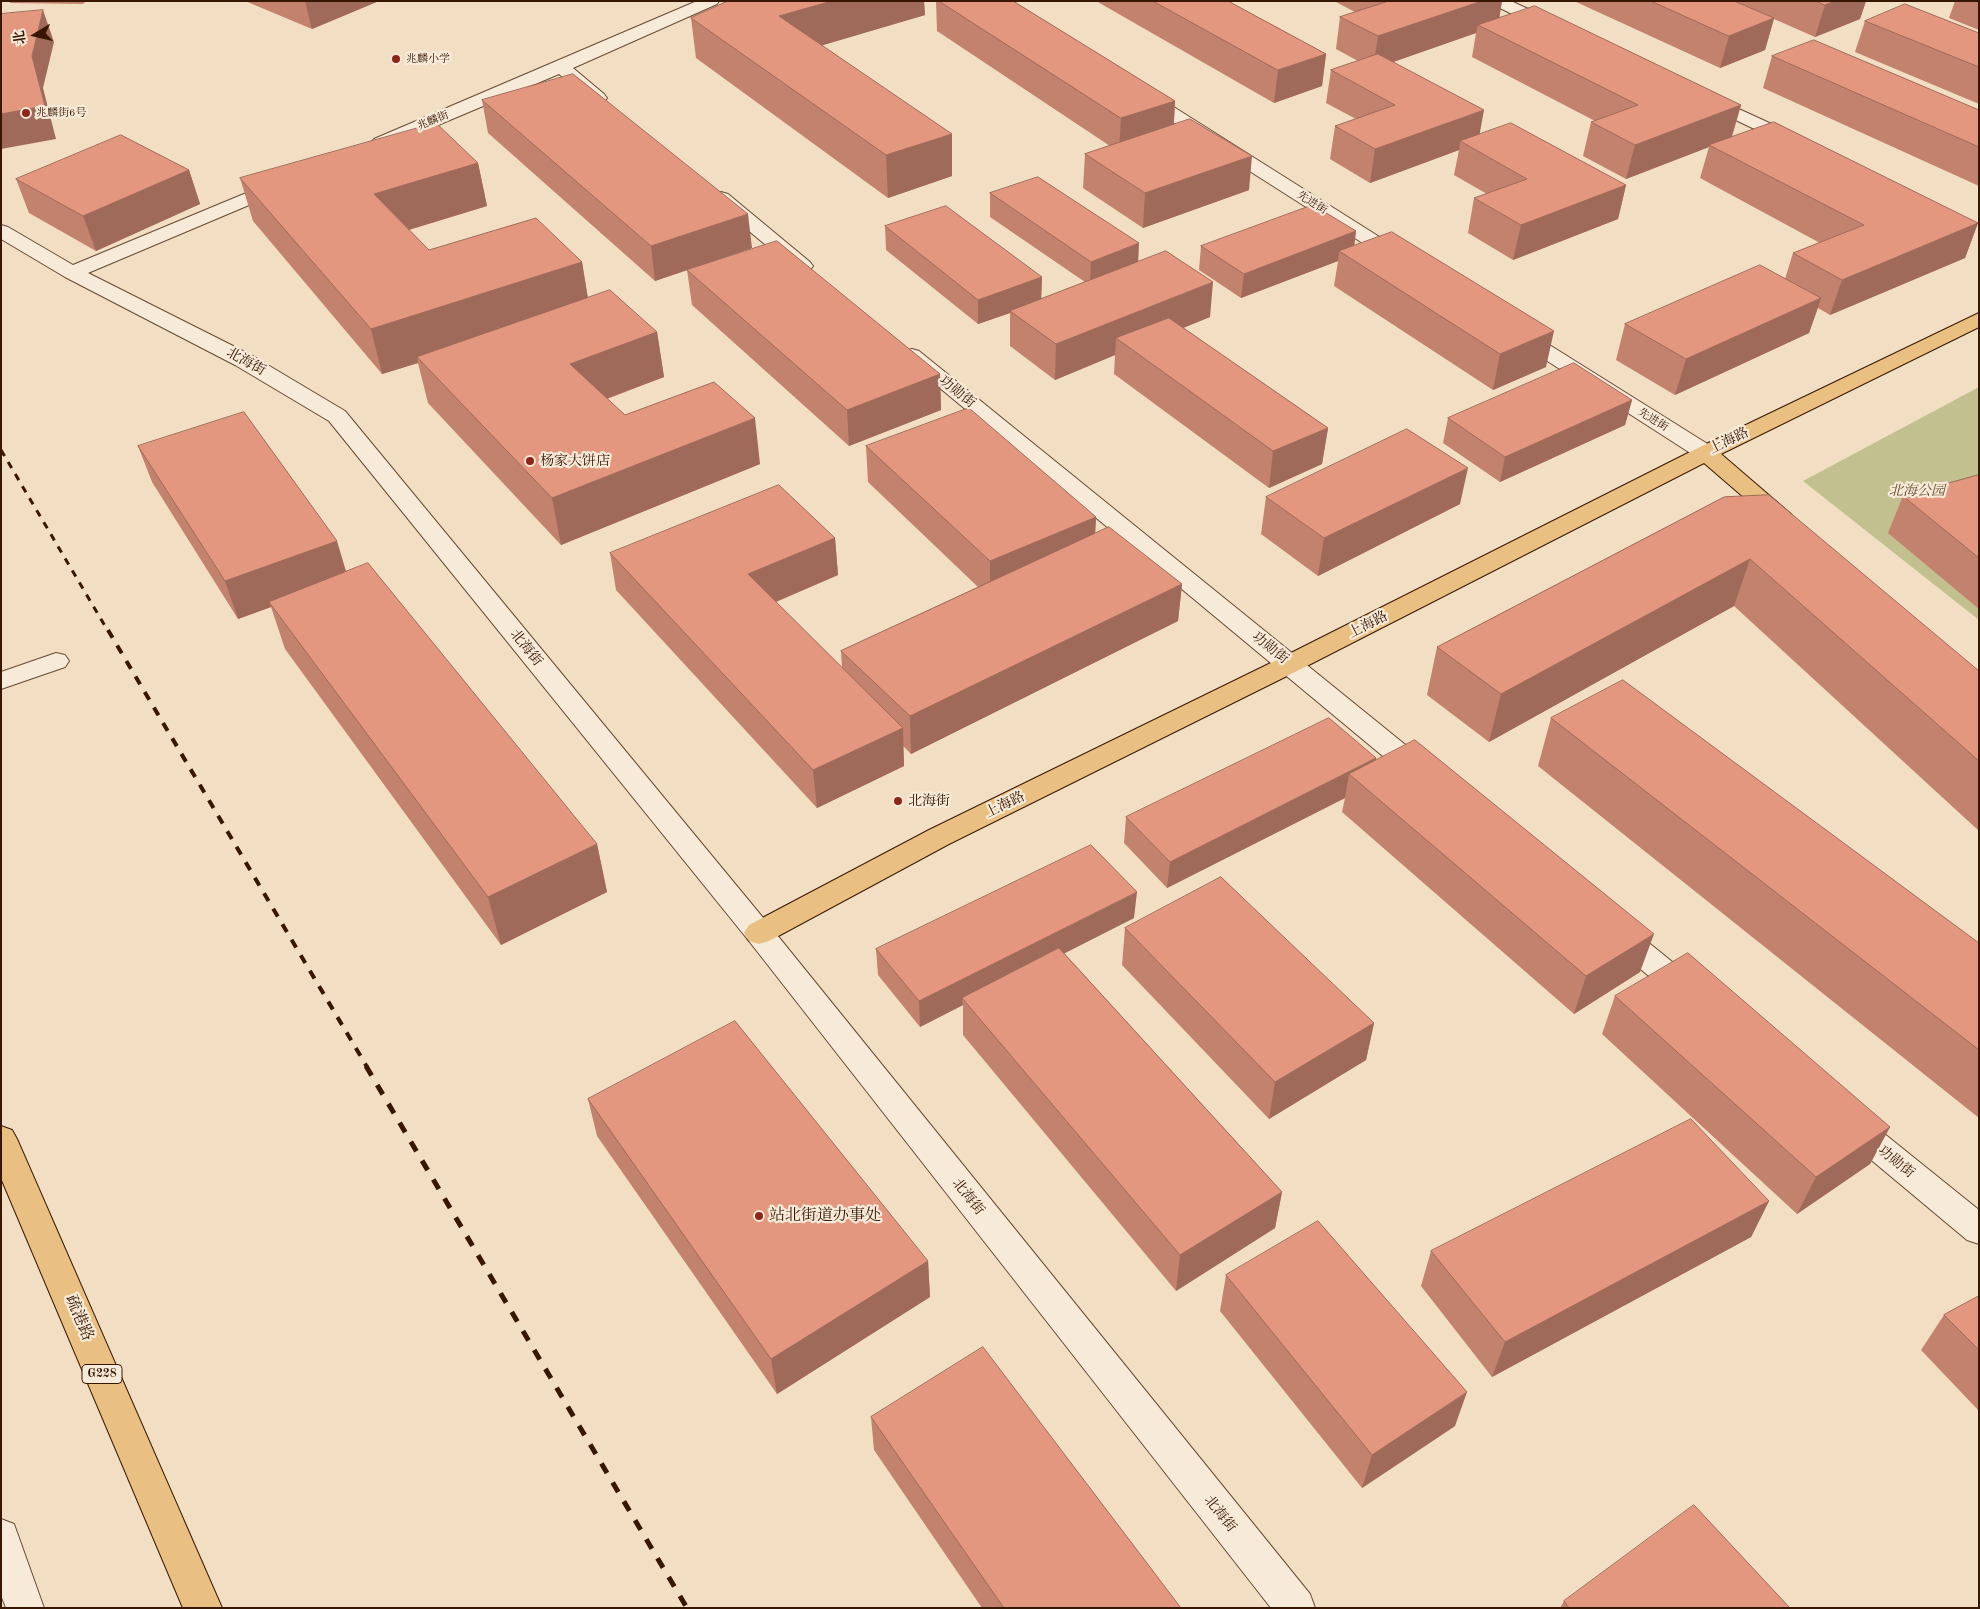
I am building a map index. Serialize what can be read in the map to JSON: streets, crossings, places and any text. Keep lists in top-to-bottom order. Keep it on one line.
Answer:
{"streets":{"main road":["先进街","上海路","疏港路","G228"],"street":["兆麟街","北海街","功勋街"]},"crossings":[["先进街","上海路"],["北海街","上海路"],["功勋街","上海路"]],"parks":["北海公园"],"places":["兆麟小学","兆麟街6号","杨家大饼店","北海街","站北街道办事处"],"north":"left"}
